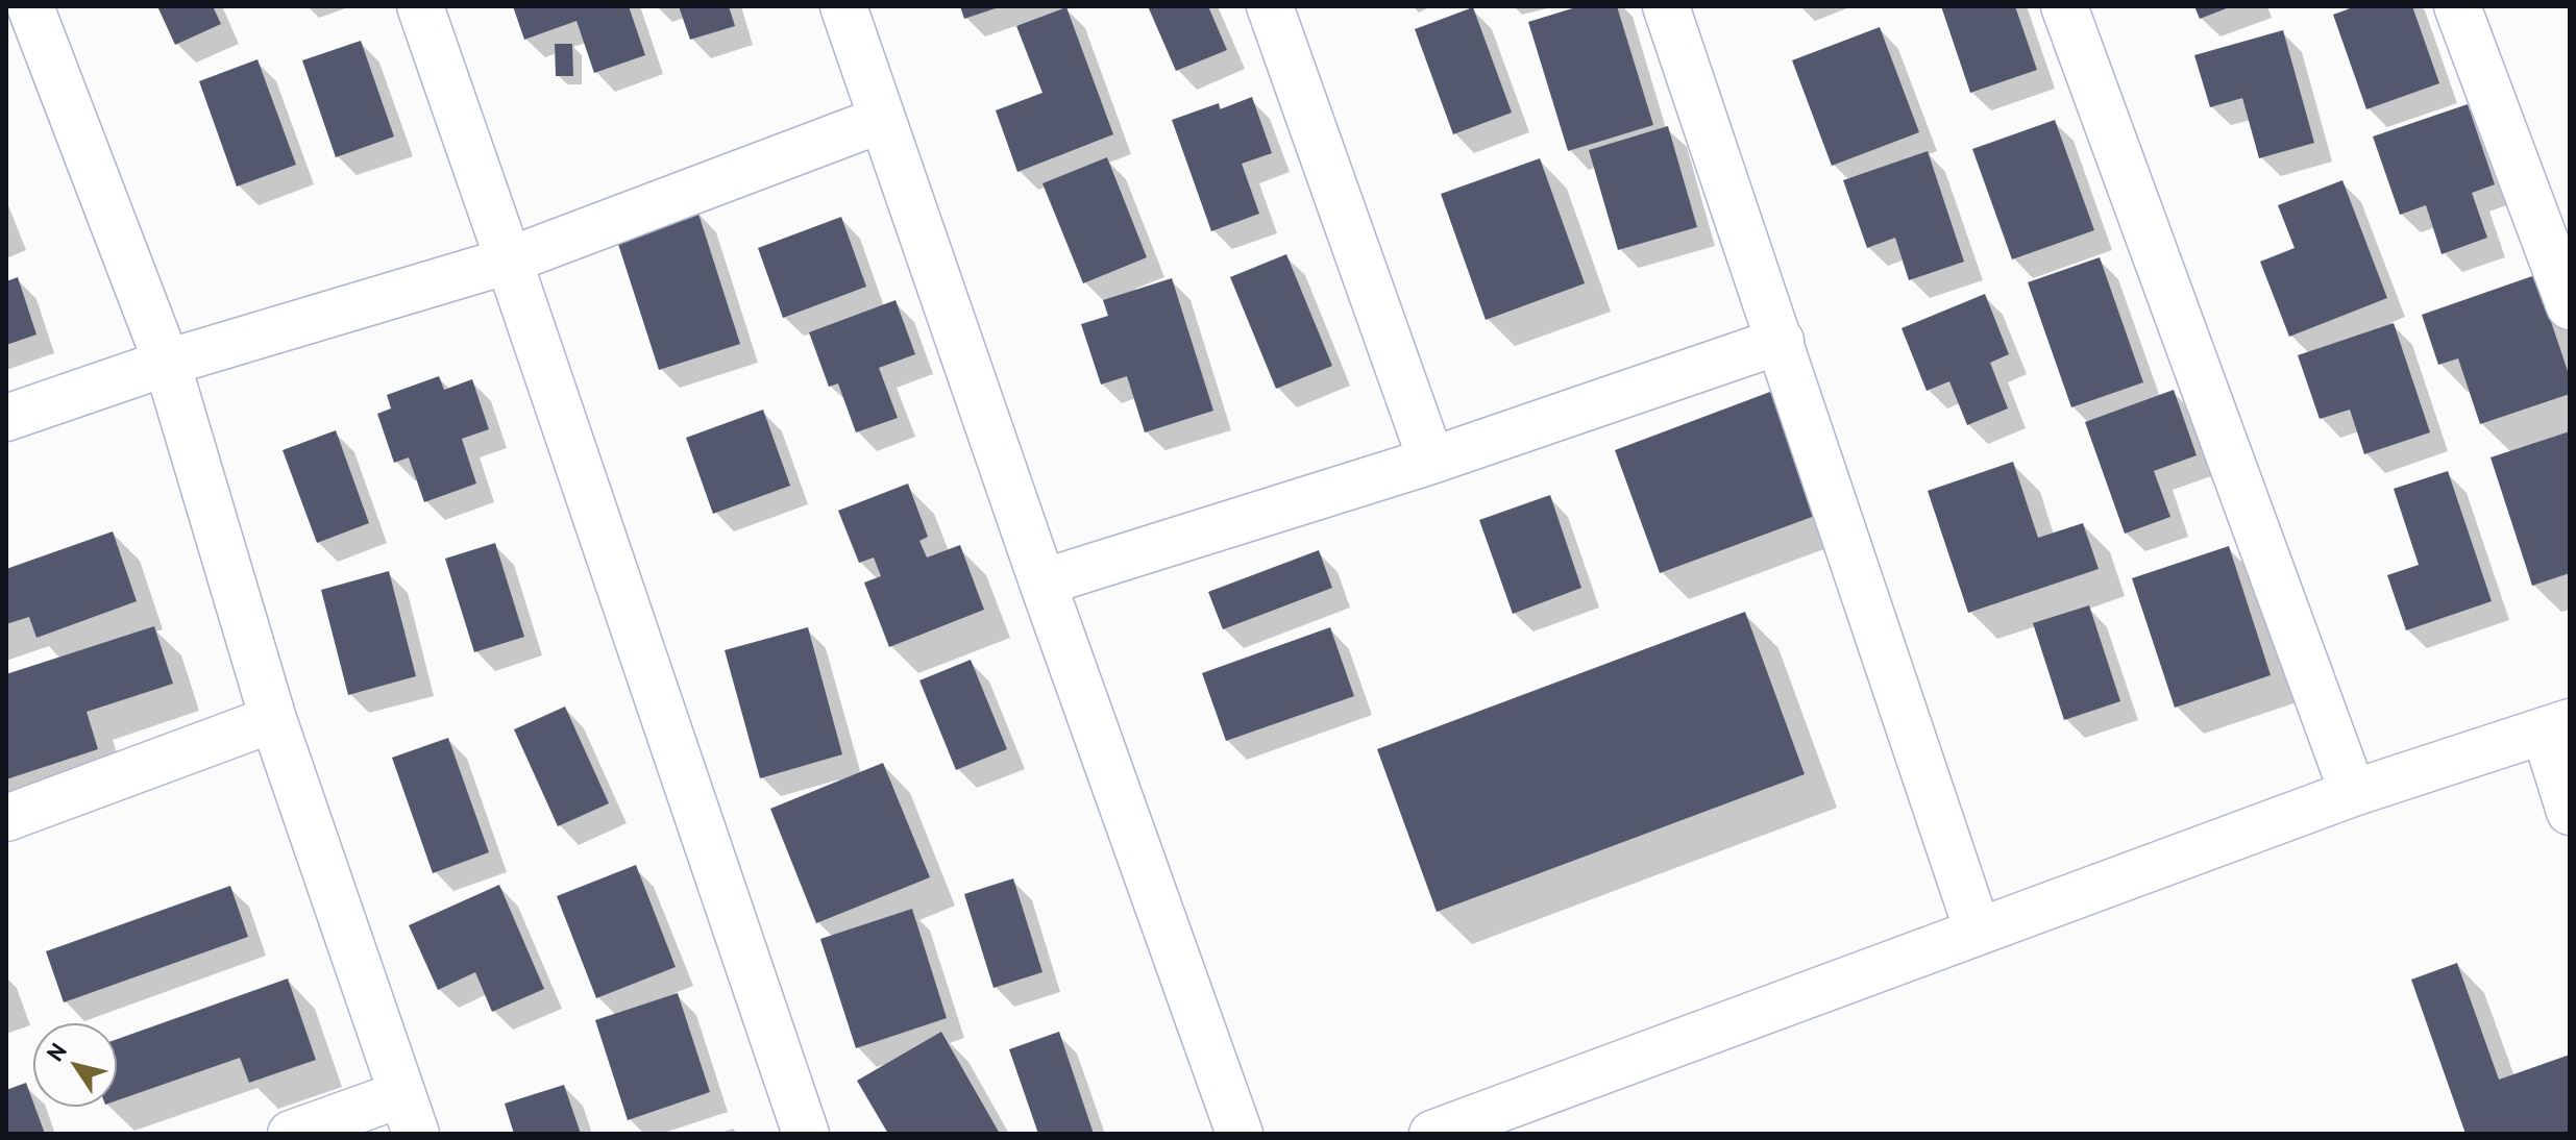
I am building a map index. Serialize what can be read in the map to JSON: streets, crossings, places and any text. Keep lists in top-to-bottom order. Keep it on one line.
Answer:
{"north":"top left"}
